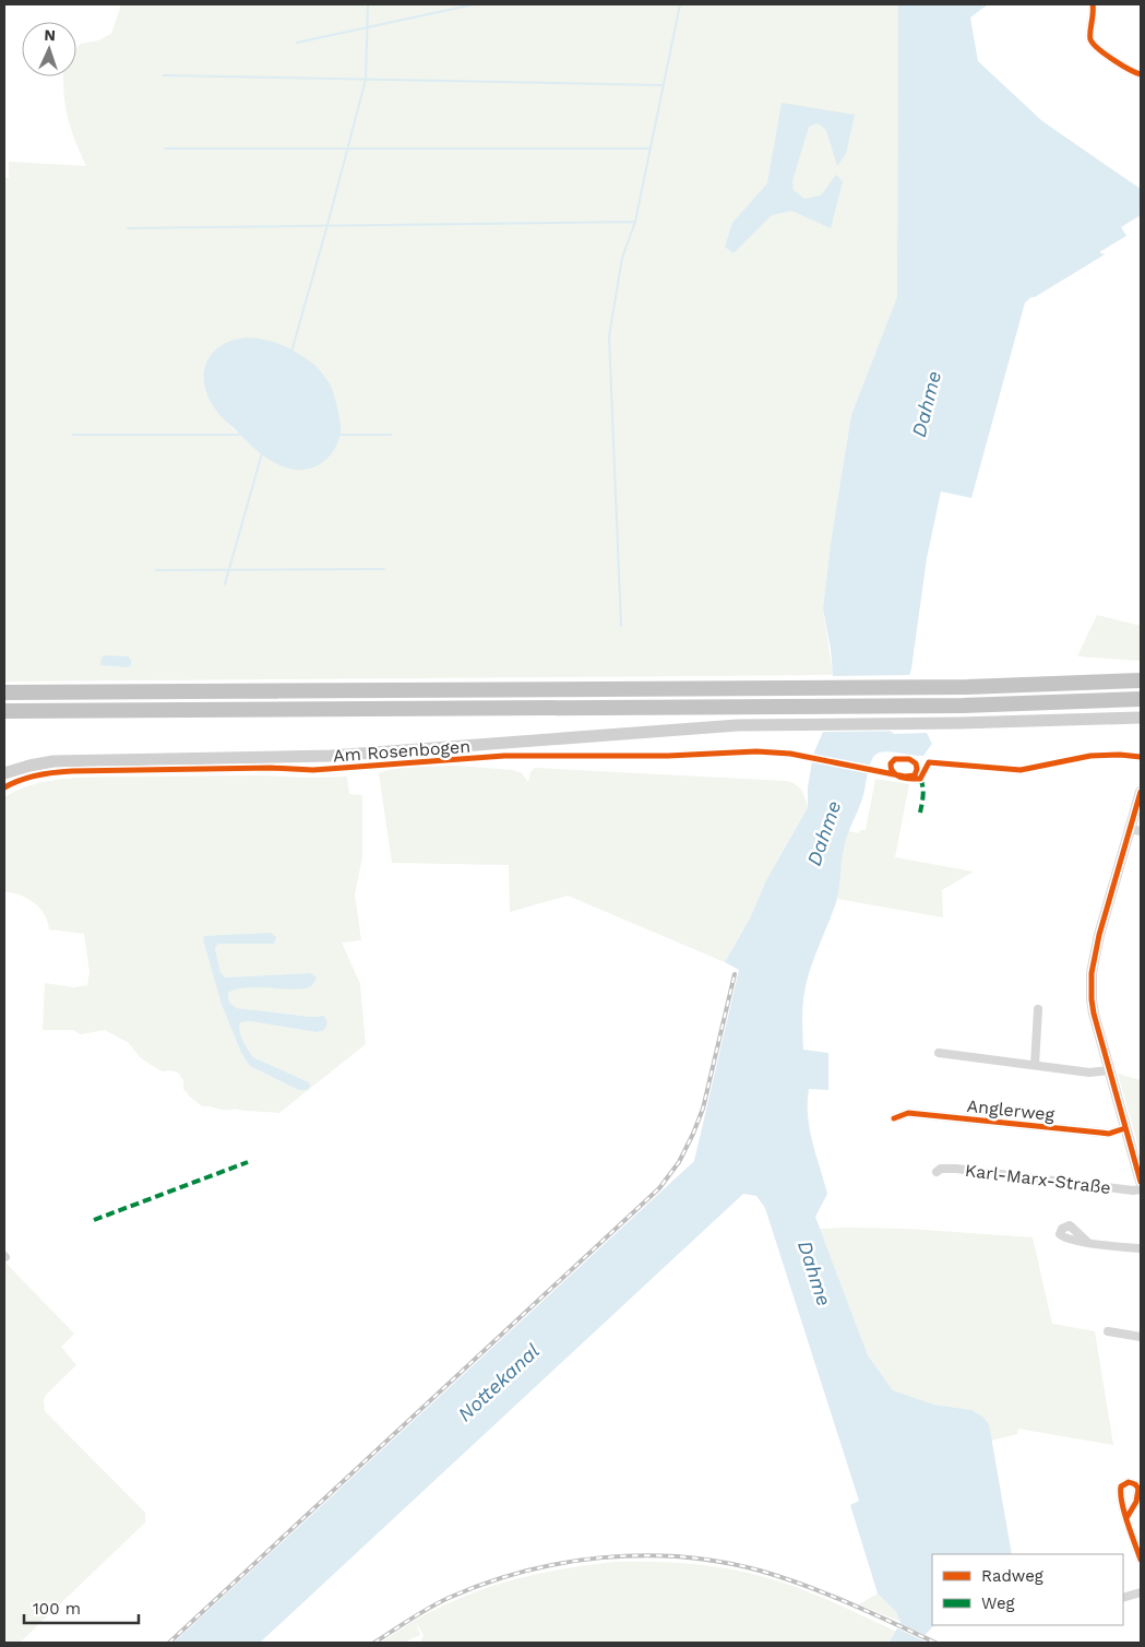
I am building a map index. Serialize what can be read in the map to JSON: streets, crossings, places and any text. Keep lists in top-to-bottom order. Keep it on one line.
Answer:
{"streets":{"main road":["Am Rosenbogen"],"street":["Anglerweg","Karl-Marx-Straße"]},"crossings":[["Anglerweg","Karl-Marx-Straße"]],"water":["Dahme","Nottekanal"],"legend":["Radweg","Weg"],"scale_bar":"100 m","north":"top"}
